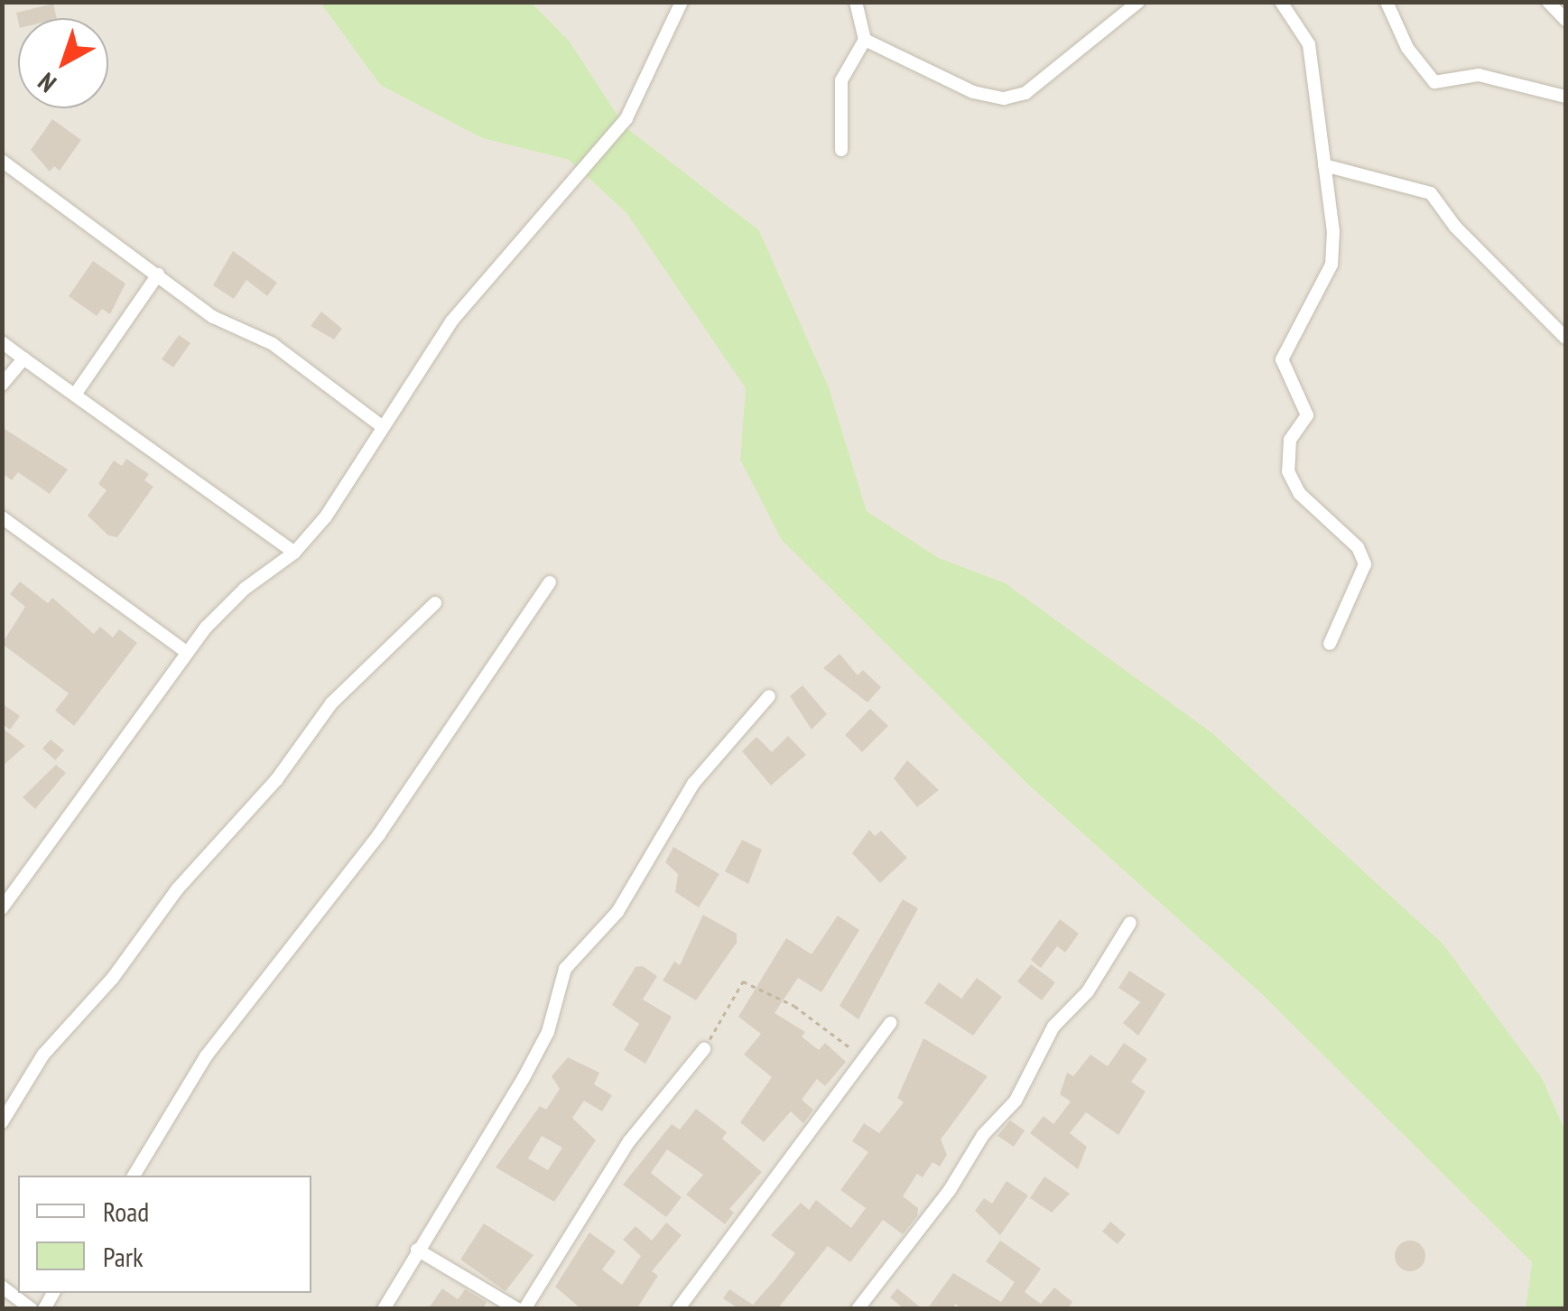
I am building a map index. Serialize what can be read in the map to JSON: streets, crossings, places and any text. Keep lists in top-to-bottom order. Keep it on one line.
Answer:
{"legend":["Road","Park"],"north":"bottom left"}
